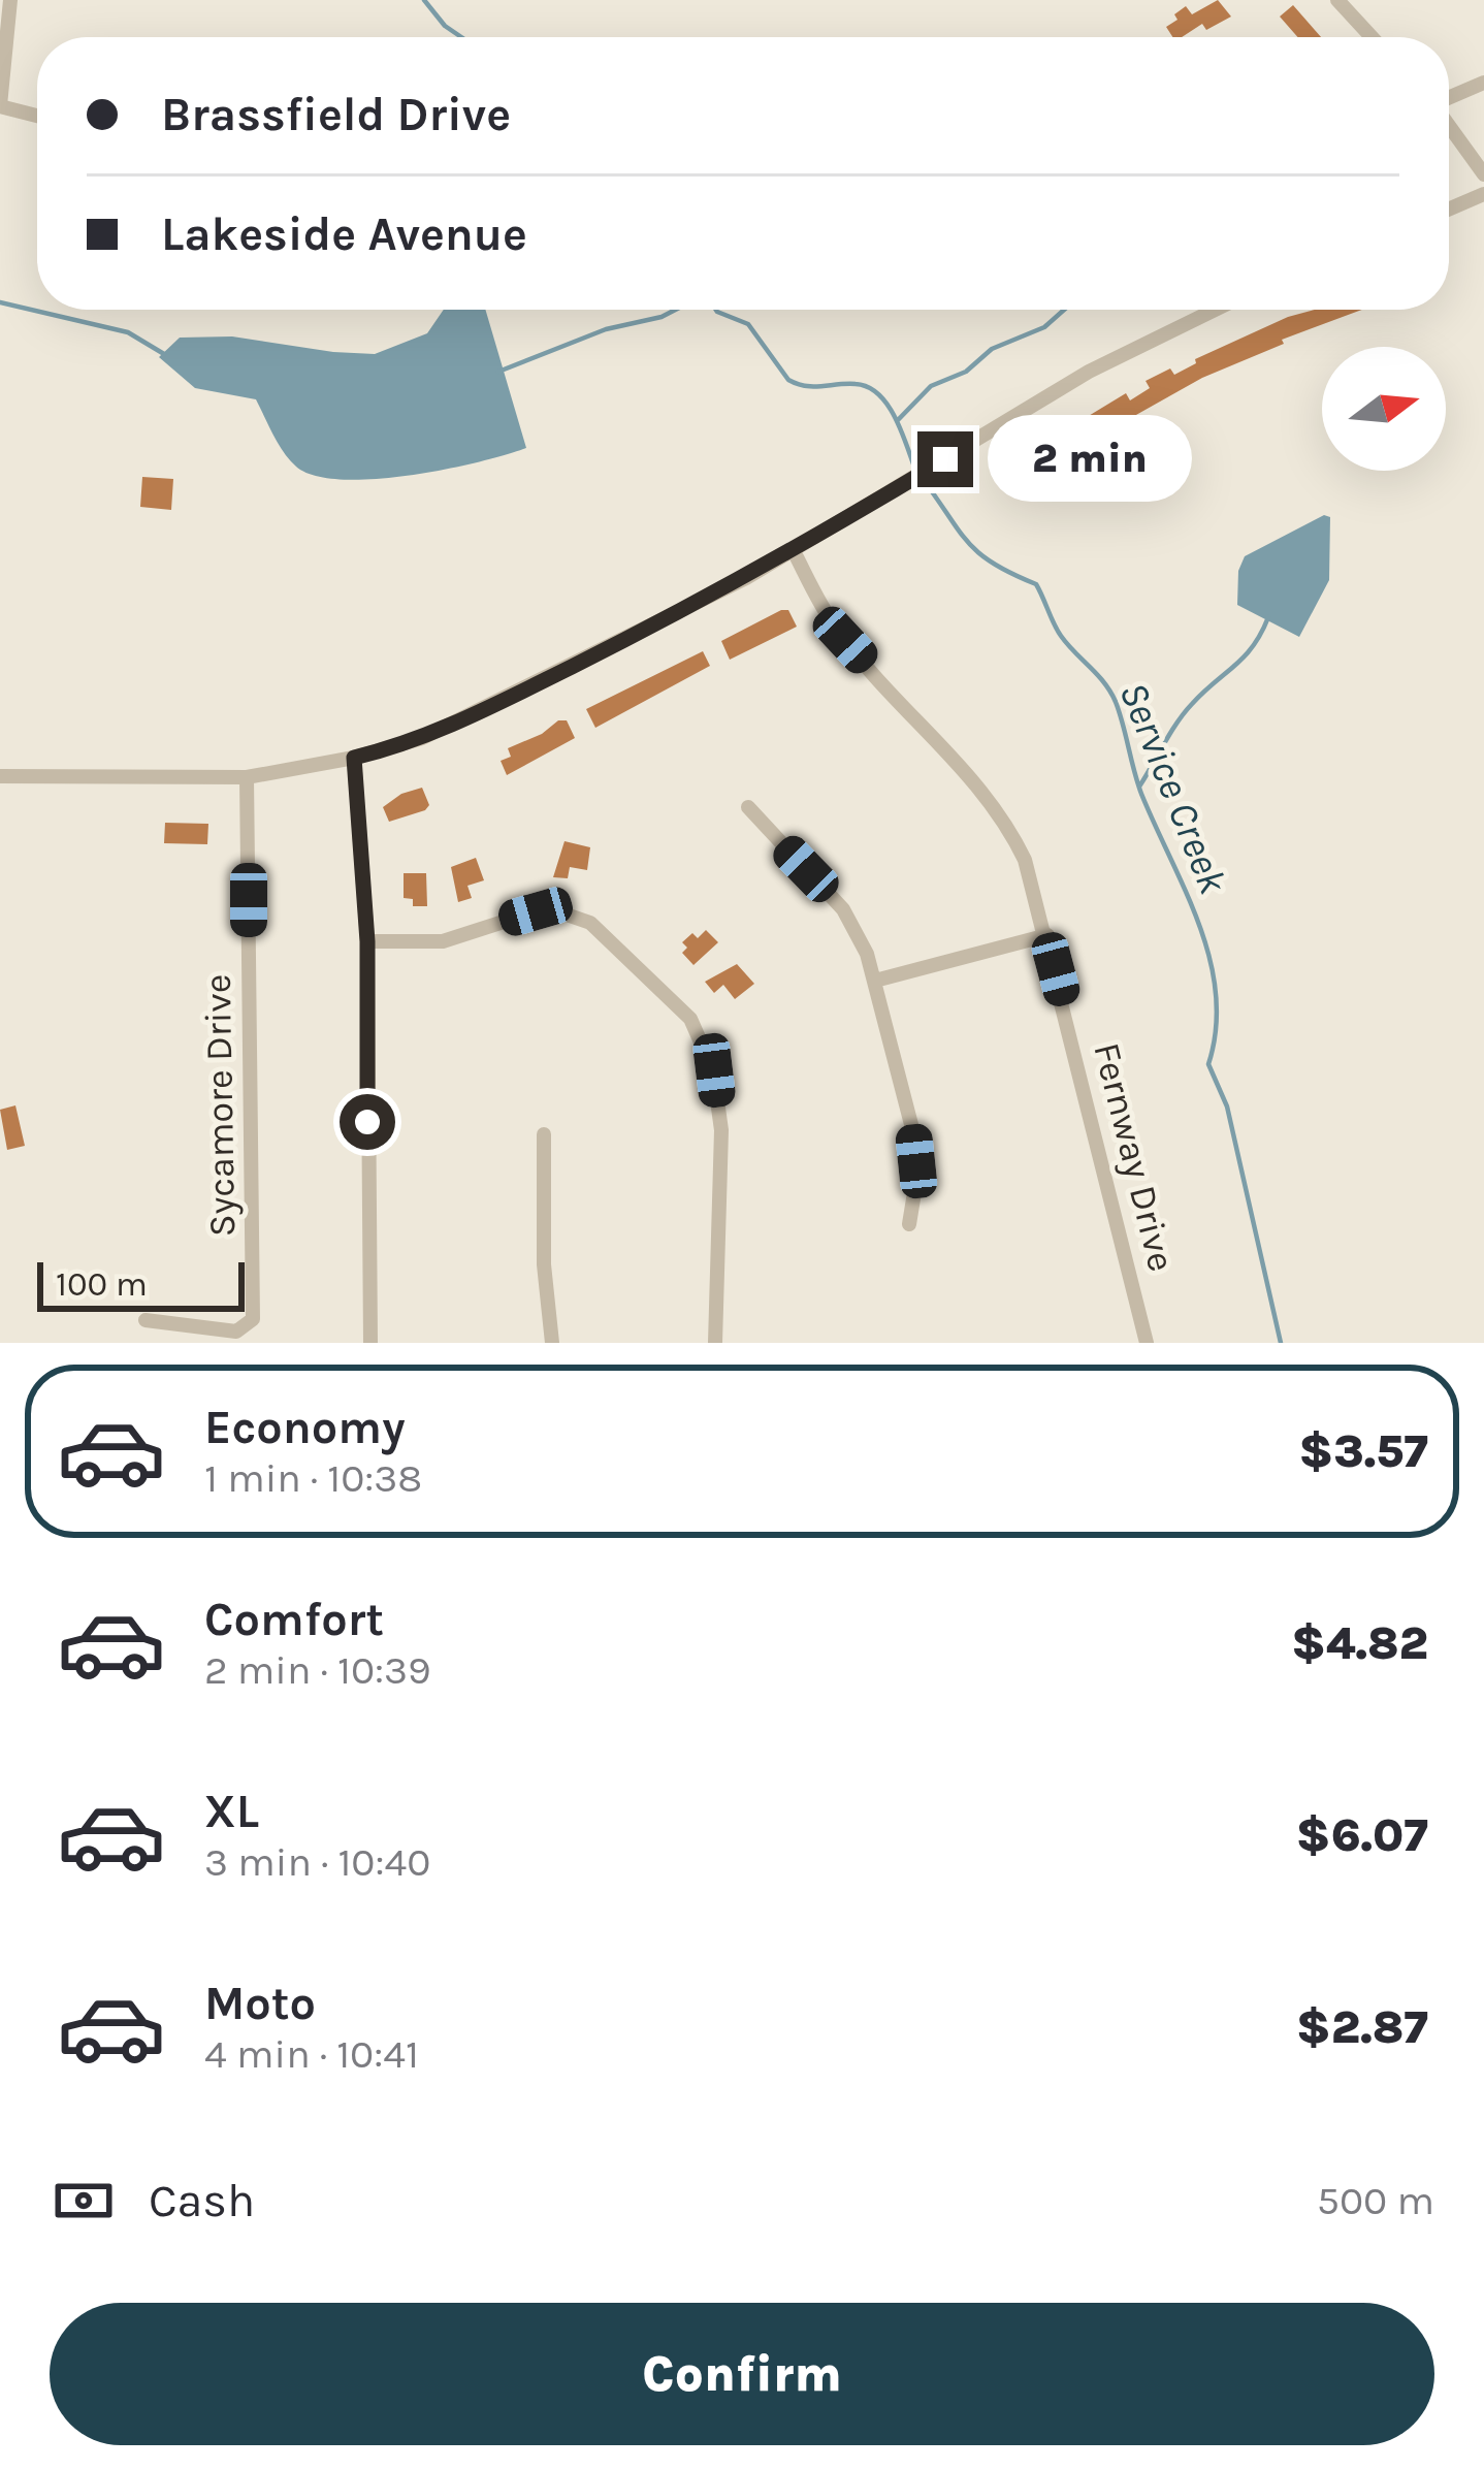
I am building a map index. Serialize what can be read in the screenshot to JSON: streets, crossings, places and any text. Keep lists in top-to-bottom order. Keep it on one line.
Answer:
{"streets":{"street":["Sycamore Drive","Fernway Drive"]},"water":["Service Creek"],"scale_bar":"100 m","north":"right","page":{"banner":["Brassfield Drive","Lakeside Avenue"],"bubble":"2 min","scale":"100 m","list":[{"name":"Economy","note":"1 min · 10:38","value":"$3.57"},{"name":"Comfort","note":"2 min · 10:39","value":"$4.82"},{"name":"XL","note":"3 min · 10:40","value":"$6.07"},{"name":"Moto","note":"4 min · 10:41","value":"$2.87"}],"pay":["Cash","500 m"],"buttons":"Confirm"}}
